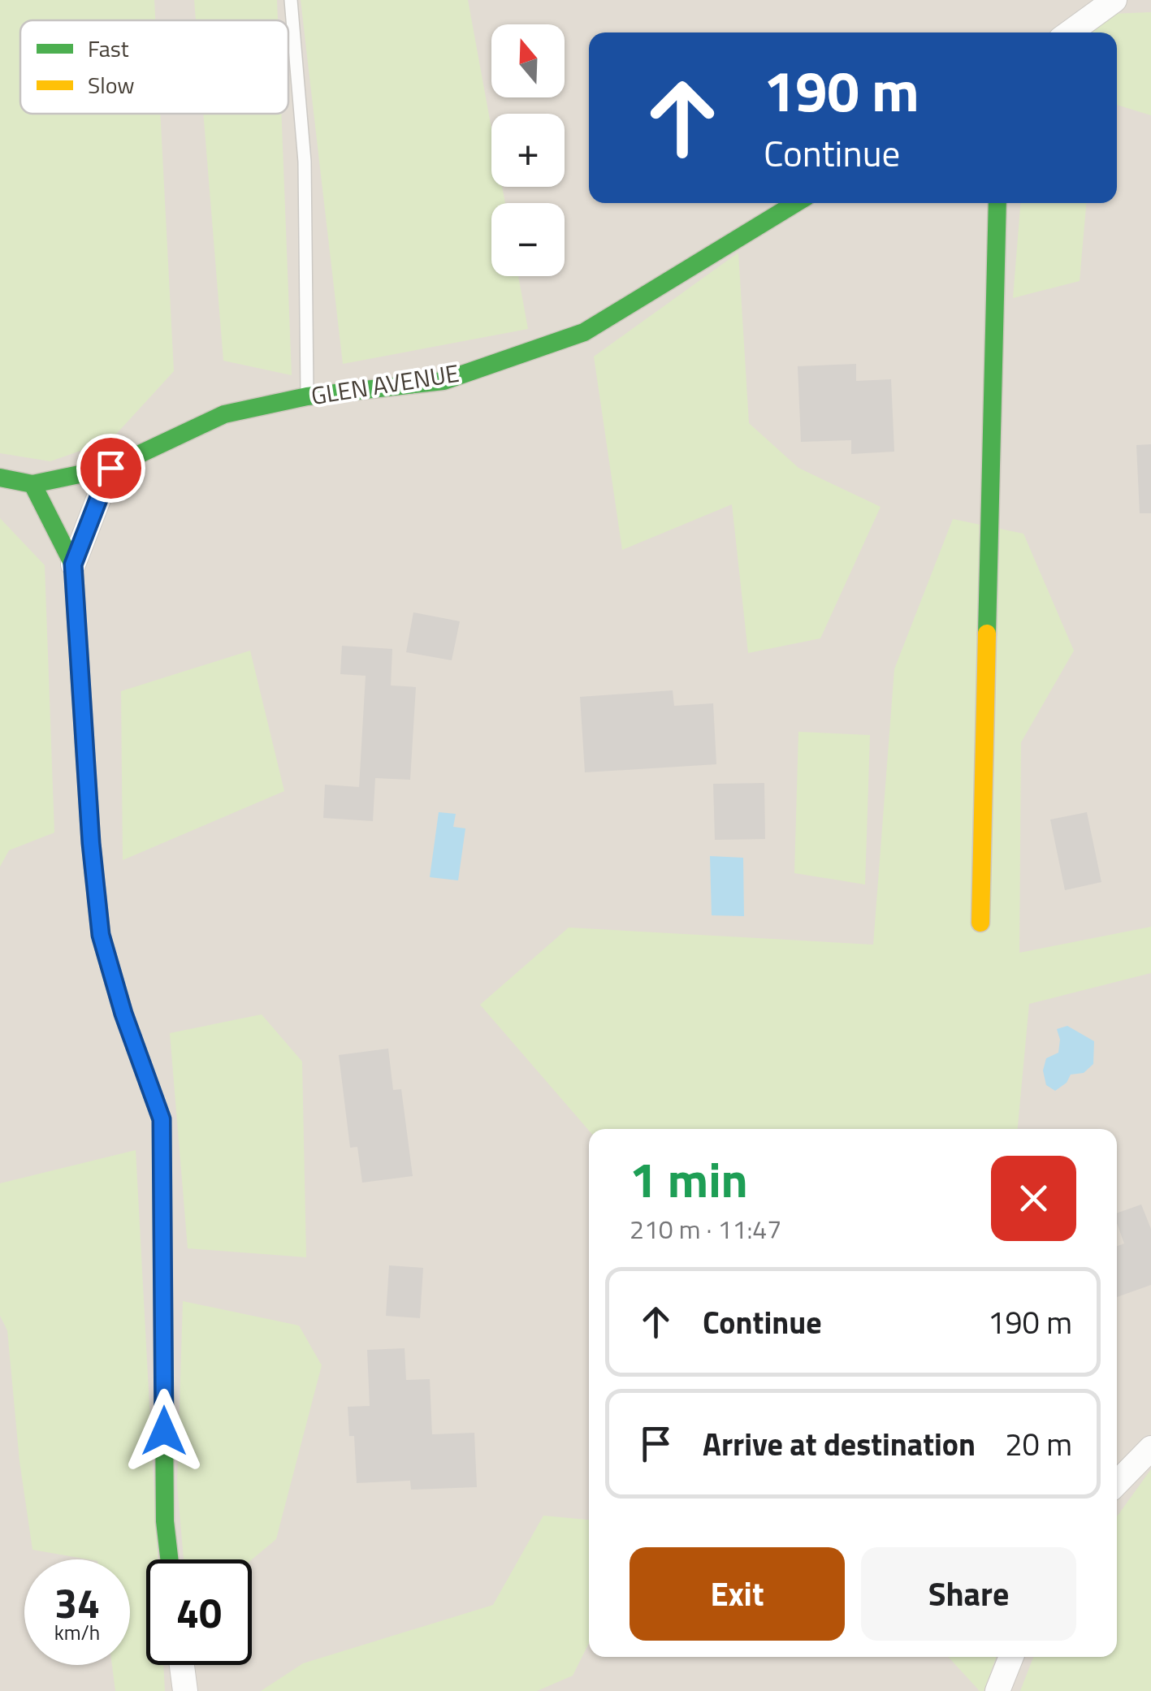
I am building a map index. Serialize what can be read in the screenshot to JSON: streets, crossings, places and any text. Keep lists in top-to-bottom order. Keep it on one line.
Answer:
{"streets":{"street":["GLEN AVENUE"]},"legend":["Fast","Slow"],"north":"top","page":{"map_buttons":["+","−"],"turn":["190 m","Continue"],"heading":["1 min","210 m · 11:47"],"list":[{"name":"Continue","value":"190 m"},{"name":"Arrive at destination","value":"20 m"}],"buttons":["Exit","Share"],"speed":"34 km/h","limit":"40"}}
